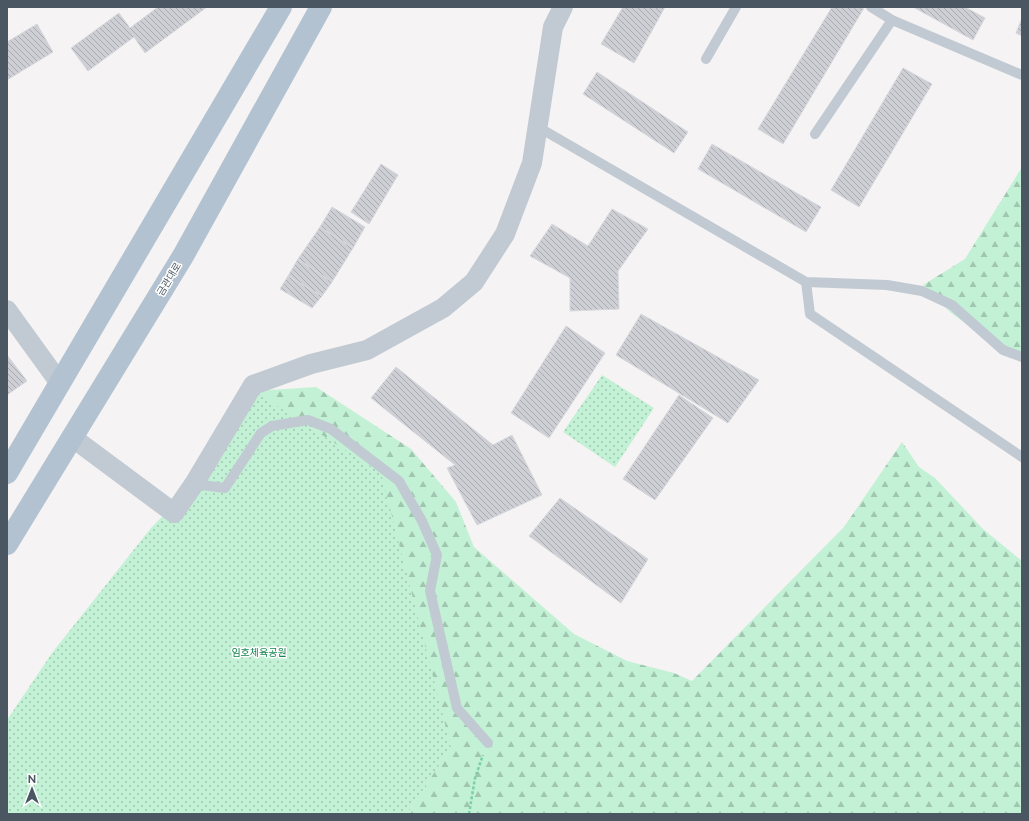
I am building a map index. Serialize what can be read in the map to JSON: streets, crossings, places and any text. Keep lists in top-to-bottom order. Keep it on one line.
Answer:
{"streets":{"main road":["금관대로"]},"parks":["임호체육공원"],"north":"top"}
